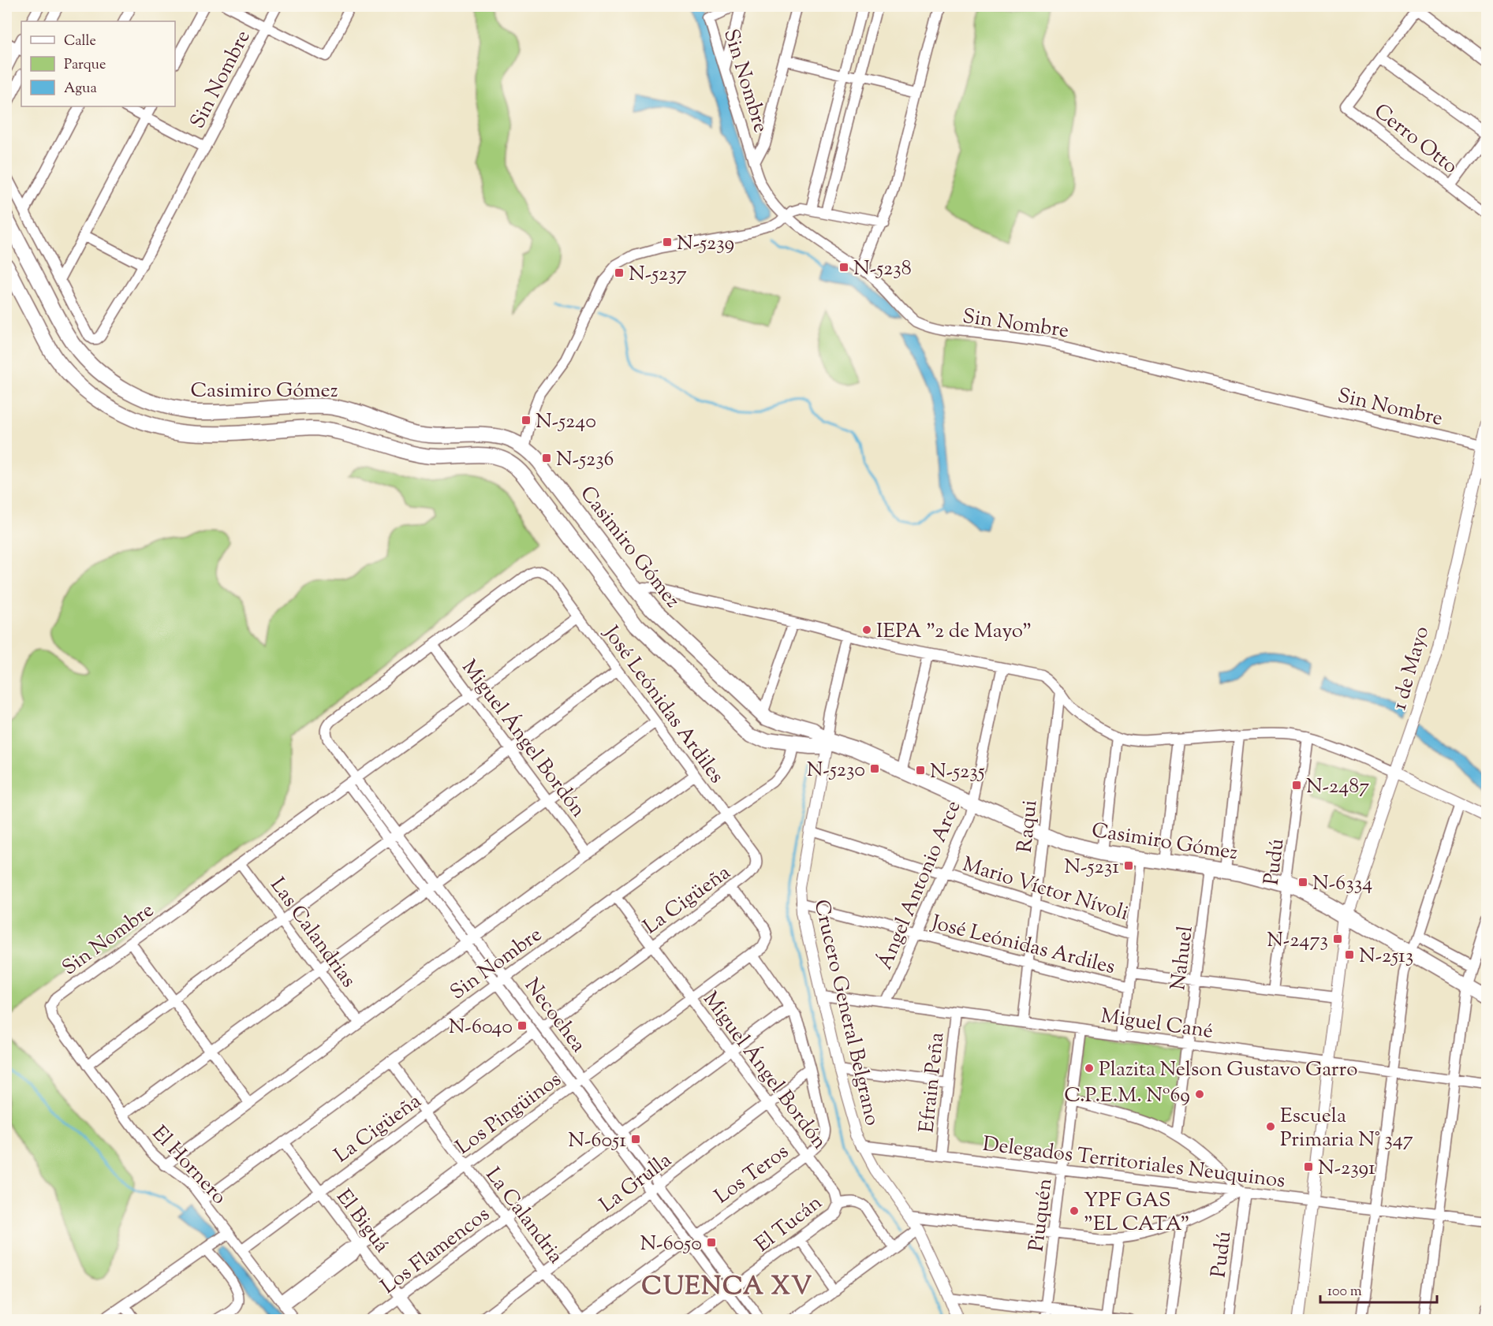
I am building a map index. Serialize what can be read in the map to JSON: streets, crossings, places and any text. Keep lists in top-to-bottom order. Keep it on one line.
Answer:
{"streets":{"main road":["Casimiro Gómez"],"street":["Sin Nombre","Cerro Otto","1 de Mayo","José Leónidas Ardiles","Miguel Ángel Bordón","Raqui","Pudú","Ángel Antonio Arce","Mario Víctor Nívoli","La Cigüeña","Las Calandrias","Nahuel","Crucero General Belgrano","Necochea","Miguel Cané","Efrain Peña","Los Pingüinos","Delegados Territoriales Neuquinos","El Hornero","Los Teros","La Grulla","La Calandria","Piuquén","El Biguá","El Tucán","Los Flamencos"]},"crossings":[["Sin Nombre","Casimiro Gómez"],["Sin Nombre","1 de Mayo"],["Sin Nombre","José Leónidas Ardiles"],["Sin Nombre","Miguel Ángel Bordón"],["Sin Nombre","Las Calandrias"],["Sin Nombre","Necochea"],["Sin Nombre","El Hornero"],["Sin Nombre","La Calandria"],["Sin Nombre","El Biguá"],["Casimiro Gómez","1 de Mayo"],["Casimiro Gómez","Raqui"],["Casimiro Gómez","Pudú"],["Casimiro Gómez","Ángel Antonio Arce"],["Casimiro Gómez","Nahuel"],["Casimiro Gómez","Crucero General Belgrano"],["1 de Mayo","José Leónidas Ardiles"],["1 de Mayo","Miguel Cané"],["1 de Mayo","Delegados Territoriales Neuquinos"],["José Leónidas Ardiles","Miguel Ángel Bordón"],["José Leónidas Ardiles","Raqui"],["José Leónidas Ardiles","Pudú"],["José Leónidas Ardiles","Ángel Antonio Arce"],["José Leónidas Ardiles","La Cigüeña"],["José Leónidas Ardiles","Nahuel"],["José Leónidas Ardiles","Crucero General Belgrano"],["José Leónidas Ardiles","Necochea"],["Miguel Ángel Bordón","La Cigüeña"],["Miguel Ángel Bordón","Necochea"],["Miguel Ángel Bordón","Los Pingüinos"],["Miguel Ángel Bordón","Los Teros"],["Miguel Ángel Bordón","La Grulla"],["Miguel Ángel Bordón","El Tucán"],["Raqui","Mario Víctor Nívoli"],["Raqui","Miguel Cané"],["Pudú","Delegados Territoriales Neuquinos"],["Ángel Antonio Arce","Mario Víctor Nívoli"],["Ángel Antonio Arce","Miguel Cané"],["Mario Víctor Nívoli","Crucero General Belgrano"],["La Cigüeña","Necochea"],["La Cigüeña","Los Pingüinos"],["La Cigüeña","El Hornero"],["La Cigüeña","La Calandria"],["La Cigüeña","El Biguá"],["Nahuel","Miguel Cané"],["Crucero General Belgrano","Miguel Cané"],["Crucero General Belgrano","Delegados Territoriales Neuquinos"],["Necochea","Los Pingüinos"],["Necochea","Los Teros"],["Necochea","La Grulla"],["Necochea","El Tucán"],["Necochea","Los Flamencos"],["Miguel Cané","Efrain Peña"],["Miguel Cané","Piuquén"],["Efrain Peña","Delegados Territoriales Neuquinos"],["Los Pingüinos","El Hornero"],["Los Pingüinos","La Calandria"],["Los Pingüinos","El Biguá"],["Delegados Territoriales Neuquinos","Piuquén"],["Los Teros","La Grulla"],["La Grulla","La Calandria"],["La Calandria","Los Flamencos"],["El Biguá","Los Flamencos"]],"districts":["CUENCA XV"],"places":{"transit":["N-5239","N-5238","N-5237","N-5240","N-5236","N-5230","N-5235","N-2487","N-5231","N-6334","N-2473","N-2513","N-6040","N-6051","N-2391","N-6050"],"other":["IEPA \"2 de Mayo\"","Plazita Nelson Gustavo Garro","C.P.E.M. Nº69","Escuela Primaria N° 347","YPF GAS \"EL CATA\""]},"legend":["Calle","Parque","Agua"],"scale_bar":"100 m"}
